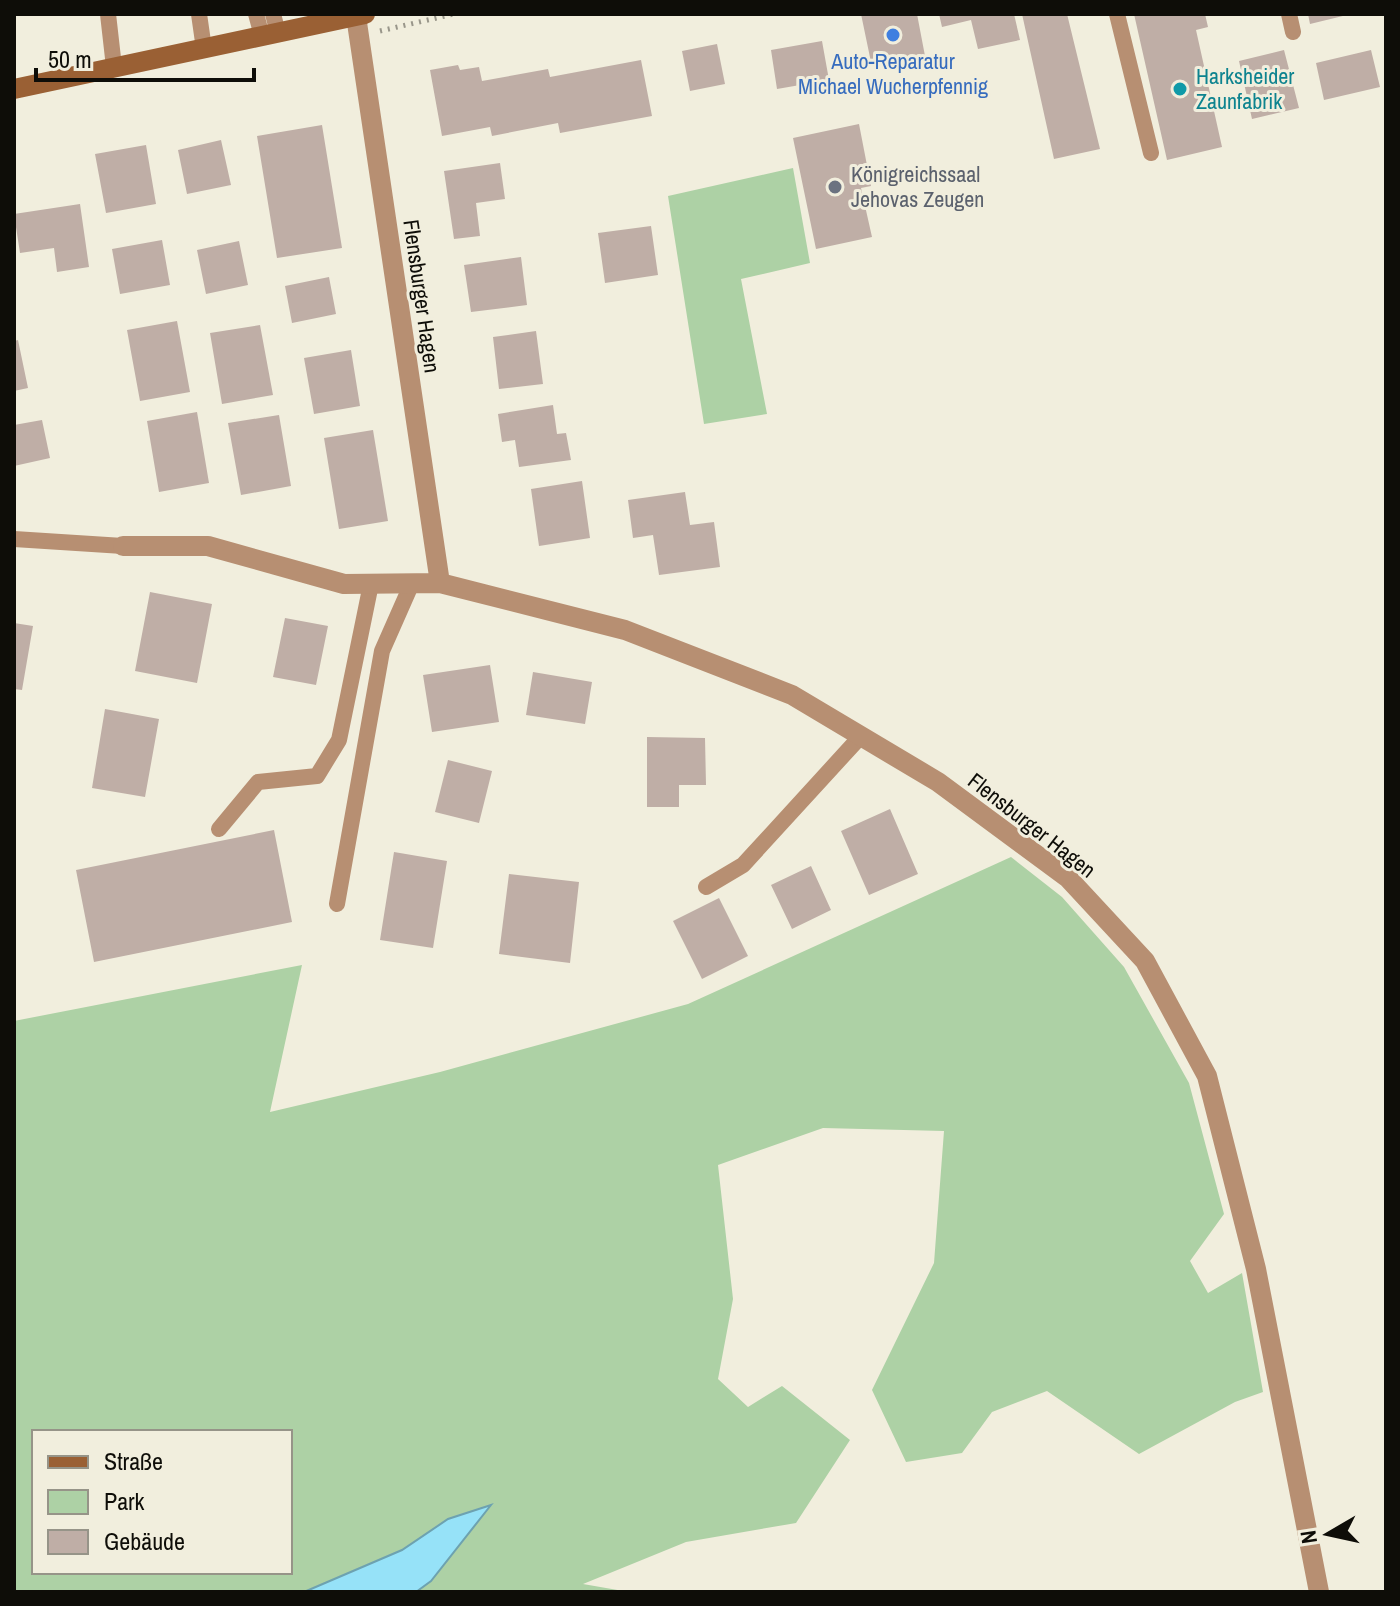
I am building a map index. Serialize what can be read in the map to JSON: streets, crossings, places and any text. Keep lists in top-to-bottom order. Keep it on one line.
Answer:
{"streets":{"street":["Flensburger Hagen"]},"places":["Auto-Reparatur Michael Wucherpfennig","Harksheider Zaunfabrik","Königreichssaal Jehovas Zeugen"],"legend":["Straße","Park","Gebäude"],"scale_bar":"50 m","north":"left"}
